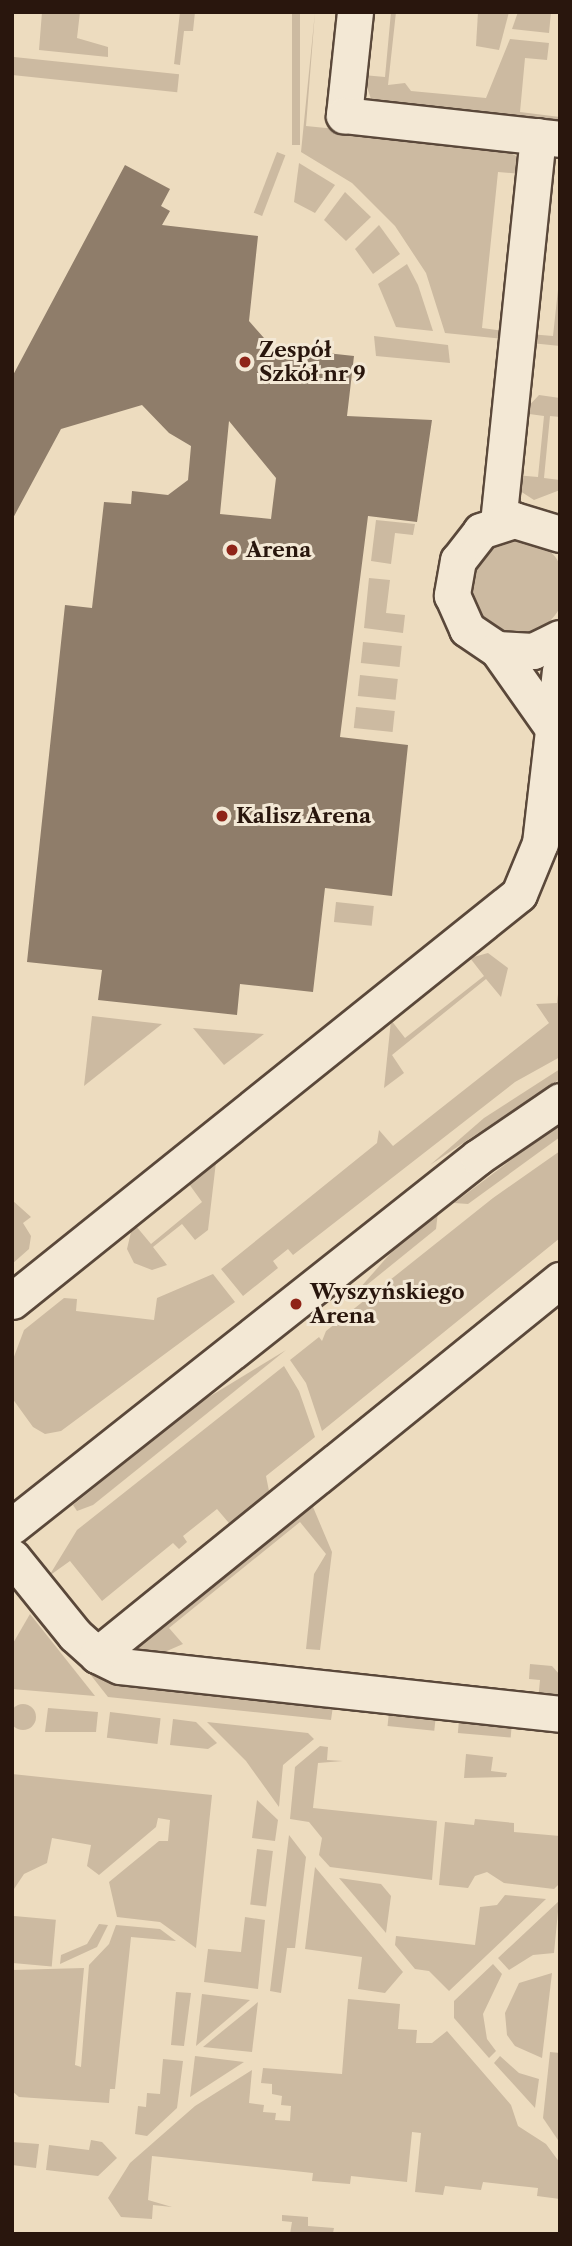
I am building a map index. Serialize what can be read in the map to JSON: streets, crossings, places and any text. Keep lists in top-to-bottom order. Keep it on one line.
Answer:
{"places":["Zespół Szkół nr 9","Arena","Kalisz Arena","Wyszyńskiego Arena"]}
